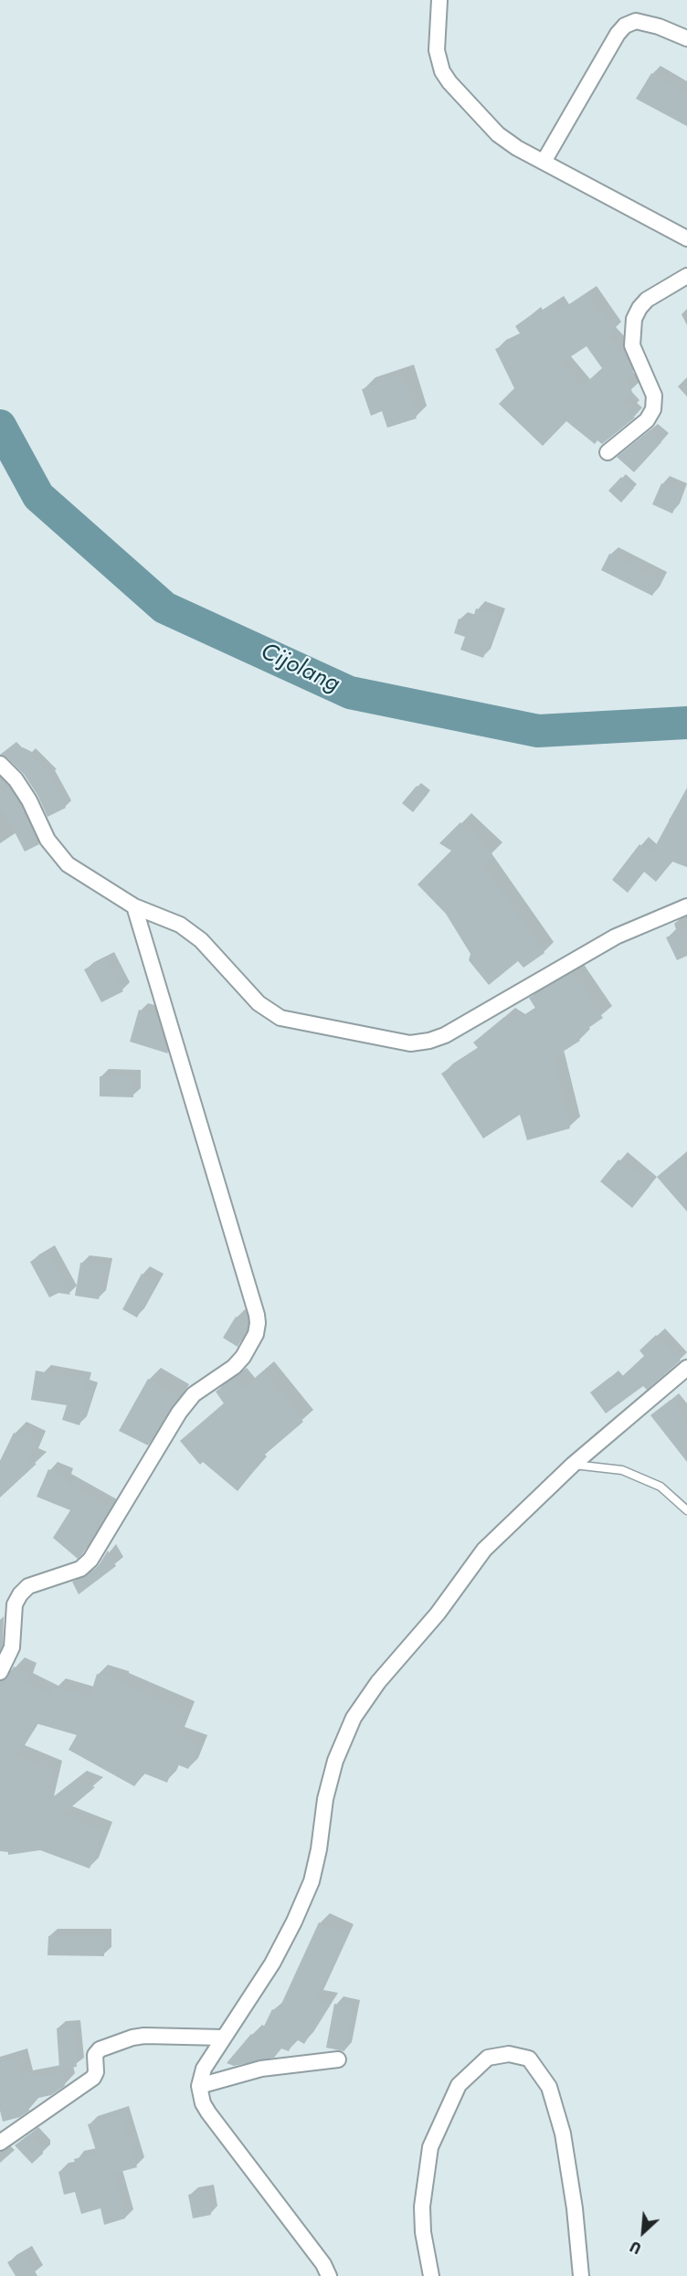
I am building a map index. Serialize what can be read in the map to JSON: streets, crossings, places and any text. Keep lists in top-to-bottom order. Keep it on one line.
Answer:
{"water":["Cijolang"],"north":"bottom left"}
